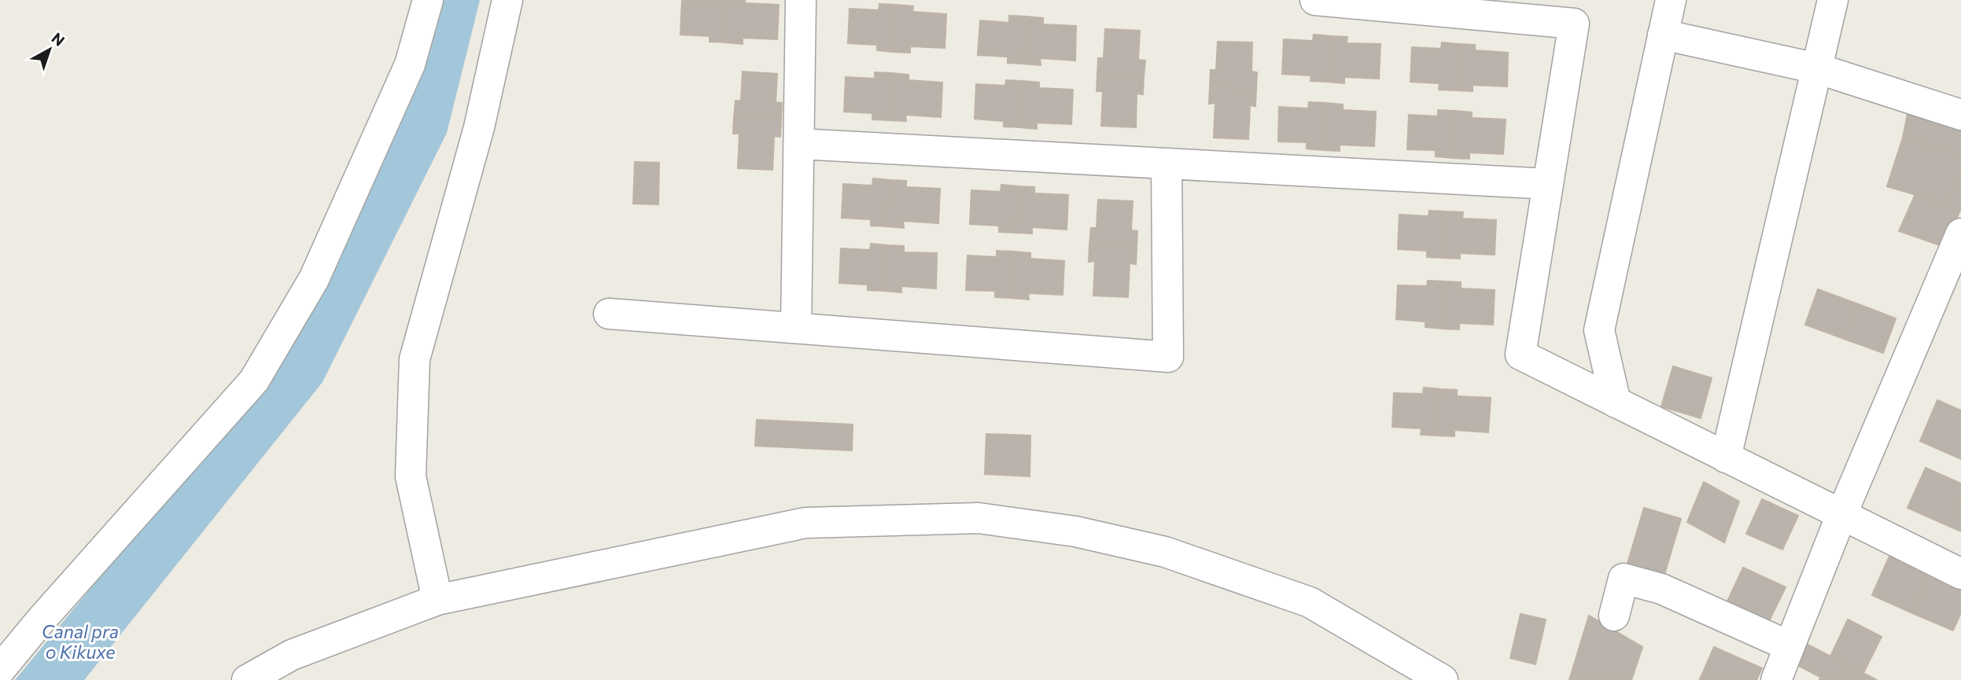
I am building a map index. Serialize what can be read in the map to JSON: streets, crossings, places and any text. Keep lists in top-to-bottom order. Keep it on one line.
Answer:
{"water":["Canal pra o Kikuxe"],"north":"top right"}
